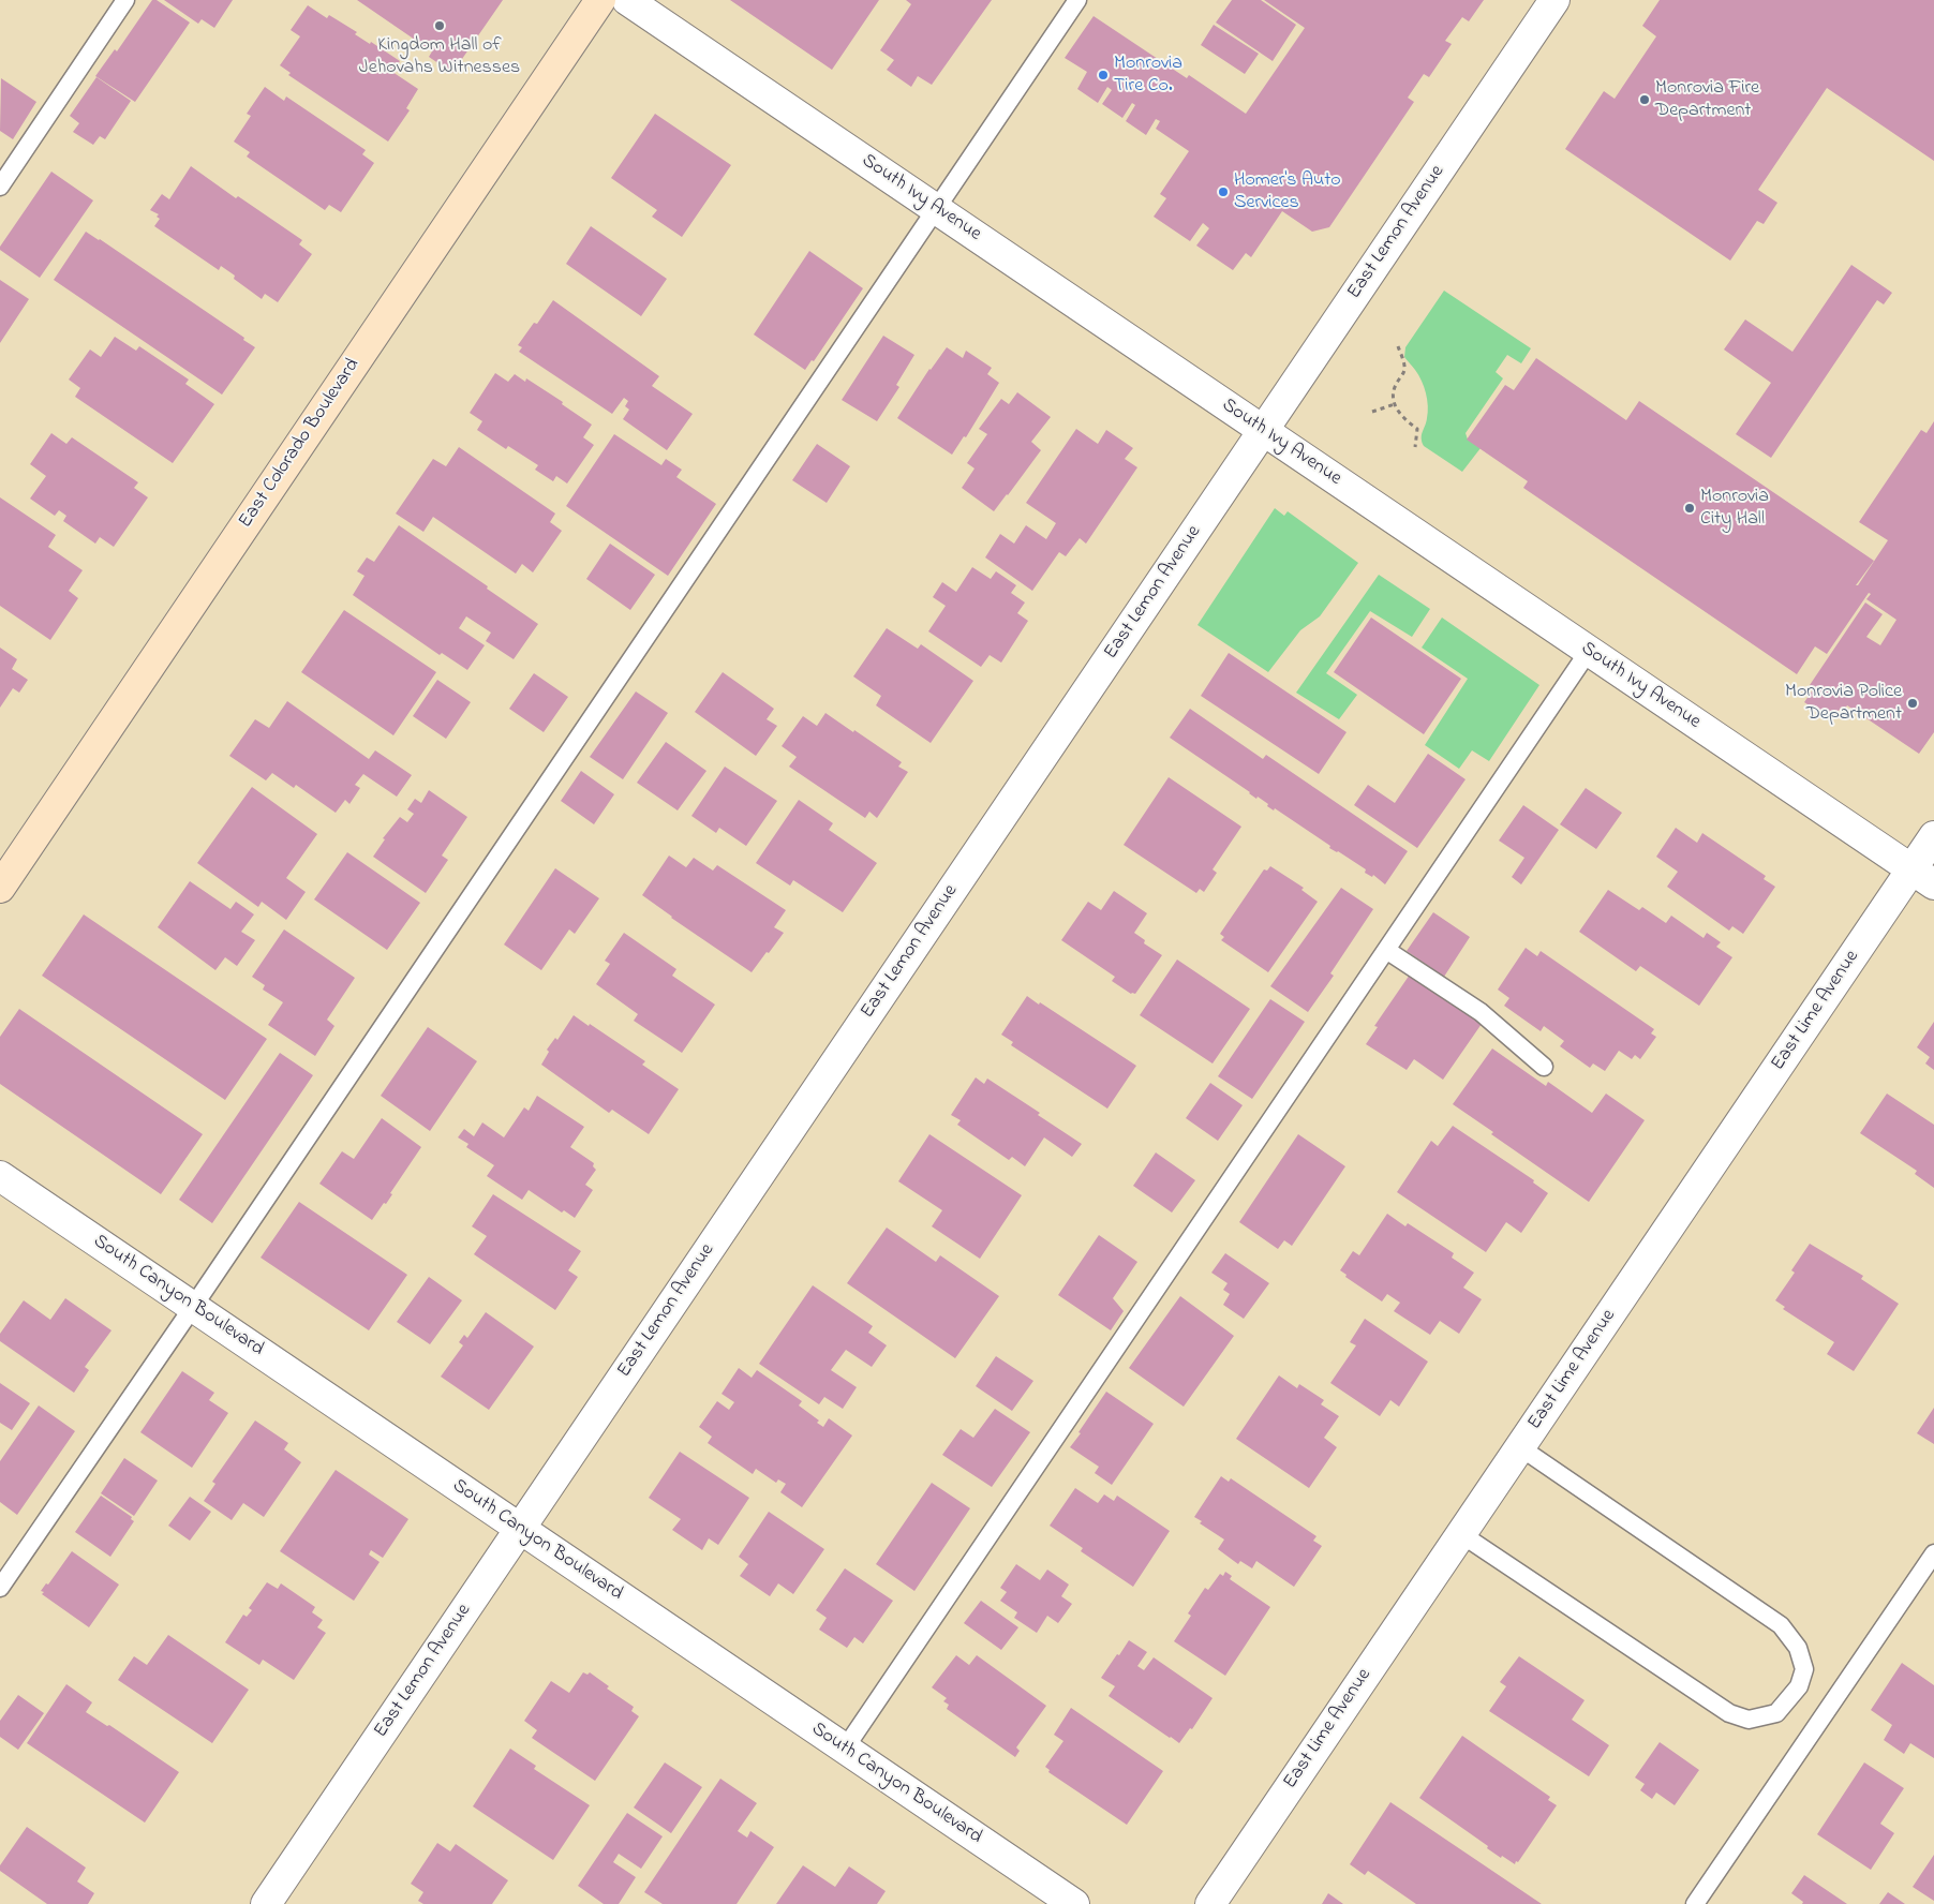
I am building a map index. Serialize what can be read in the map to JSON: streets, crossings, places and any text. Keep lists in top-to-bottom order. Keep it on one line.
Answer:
{"streets":{"street":["South Ivy Avenue","East Lemon Avenue","East Colorado Boulevard","East Lime Avenue","South Canyon Boulevard"]},"crossings":[["South Ivy Avenue","East Lemon Avenue"],["South Ivy Avenue","East Lime Avenue"],["East Lemon Avenue","South Canyon Boulevard"]],"places":["Kingdom Hall of Jehovahs Witnesses","Monrovia Tire Co.","Monrovia Fire Department","Homer's Auto Services","Monrovia City Hall","Monrovia Police Department"]}
